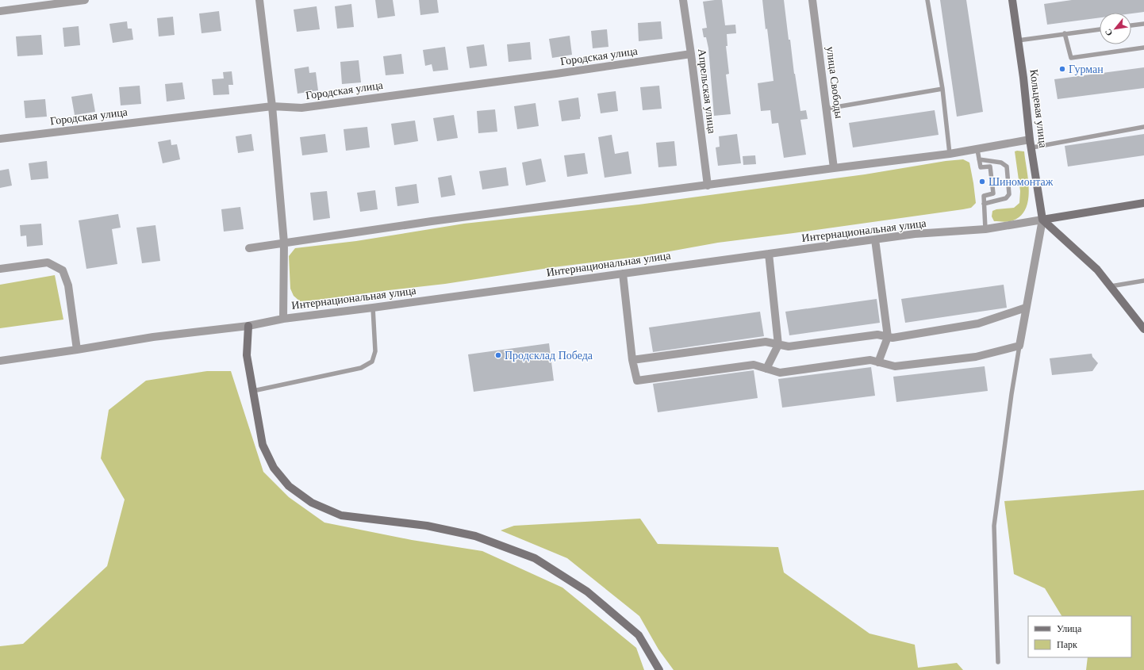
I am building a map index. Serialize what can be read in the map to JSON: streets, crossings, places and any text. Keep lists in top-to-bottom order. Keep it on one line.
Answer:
{"streets":{"street":["Городская улица","улица Свободы","Апрельская улица","Кольцевая улица","Интернациональная улица"]},"crossings":[["Городская улица","Апрельская улица"],["Кольцевая улица","Интернациональная улица"]],"places":["Гурман","Шиномонтаж","Продсклад Победа"],"legend":["Улица","Парк"],"north":"bottom left"}
